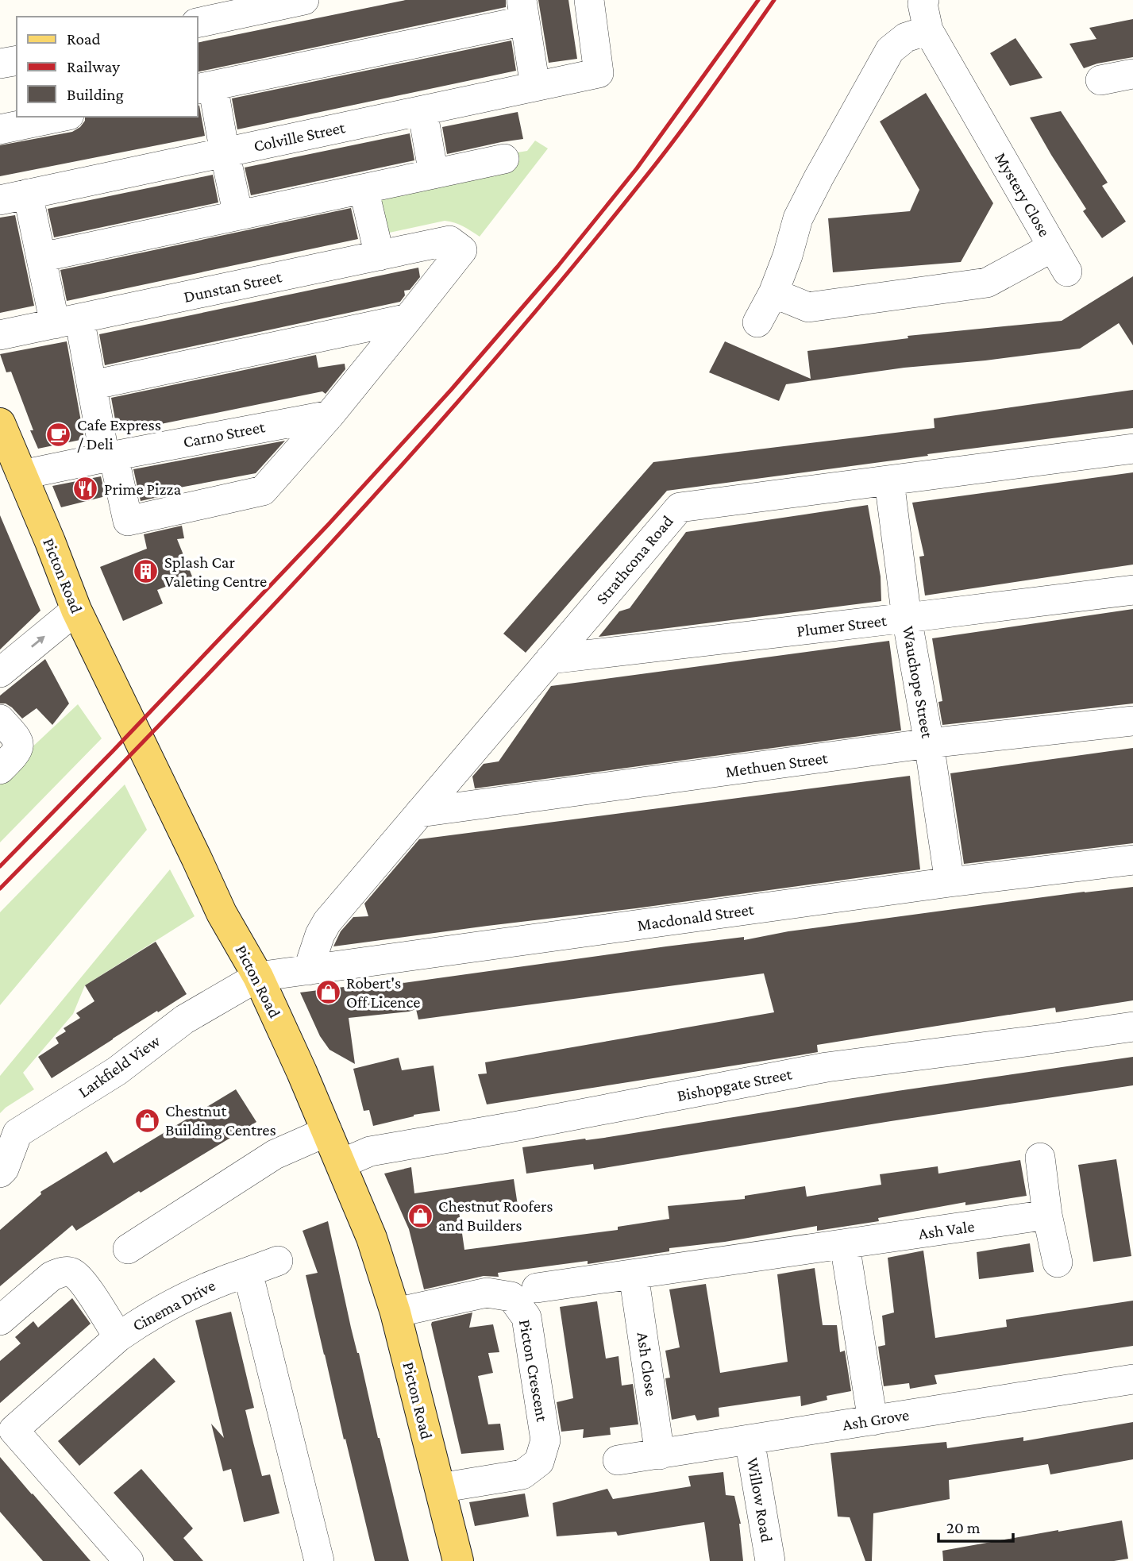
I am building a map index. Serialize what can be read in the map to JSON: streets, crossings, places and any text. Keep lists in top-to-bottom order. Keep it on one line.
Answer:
{"streets":{"main road":["Picton Road"],"street":["Colville Street","Mystery Close","Dunstan Street","Carno Street","Strathcona Road","Plumer Street","Wauchope Street","Methuen Street","Macdonald Street","Larkfield View","Bishopgate Street","Ash Vale","Cinema Drive","Ash Close","Picton Crescent","Ash Grove","Willow Road"]},"crossings":[["Carno Street","Picton Road"],["Strathcona Road","Plumer Street"],["Strathcona Road","Wauchope Street"],["Strathcona Road","Methuen Street"],["Strathcona Road","Macdonald Street"],["Picton Road","Macdonald Street"],["Picton Road","Larkfield View"],["Picton Road","Bishopgate Street"],["Picton Road","Picton Crescent"],["Plumer Street","Wauchope Street"],["Wauchope Street","Methuen Street"],["Wauchope Street","Macdonald Street"],["Macdonald Street","Larkfield View"],["Ash Vale","Ash Close"],["Ash Close","Ash Grove"],["Ash Grove","Willow Road"]],"places":{"cafe":["Cafe Express / Deli"],"restaurant":["Prime Pizza"],"building":["Splash Car Valeting Centre"],"shop":["Robert's Off Licence","Chestnut Building Centres","Chestnut Roofers and Builders"]},"legend":["Road","Railway","Building"],"scale_bar":"20 m"}
